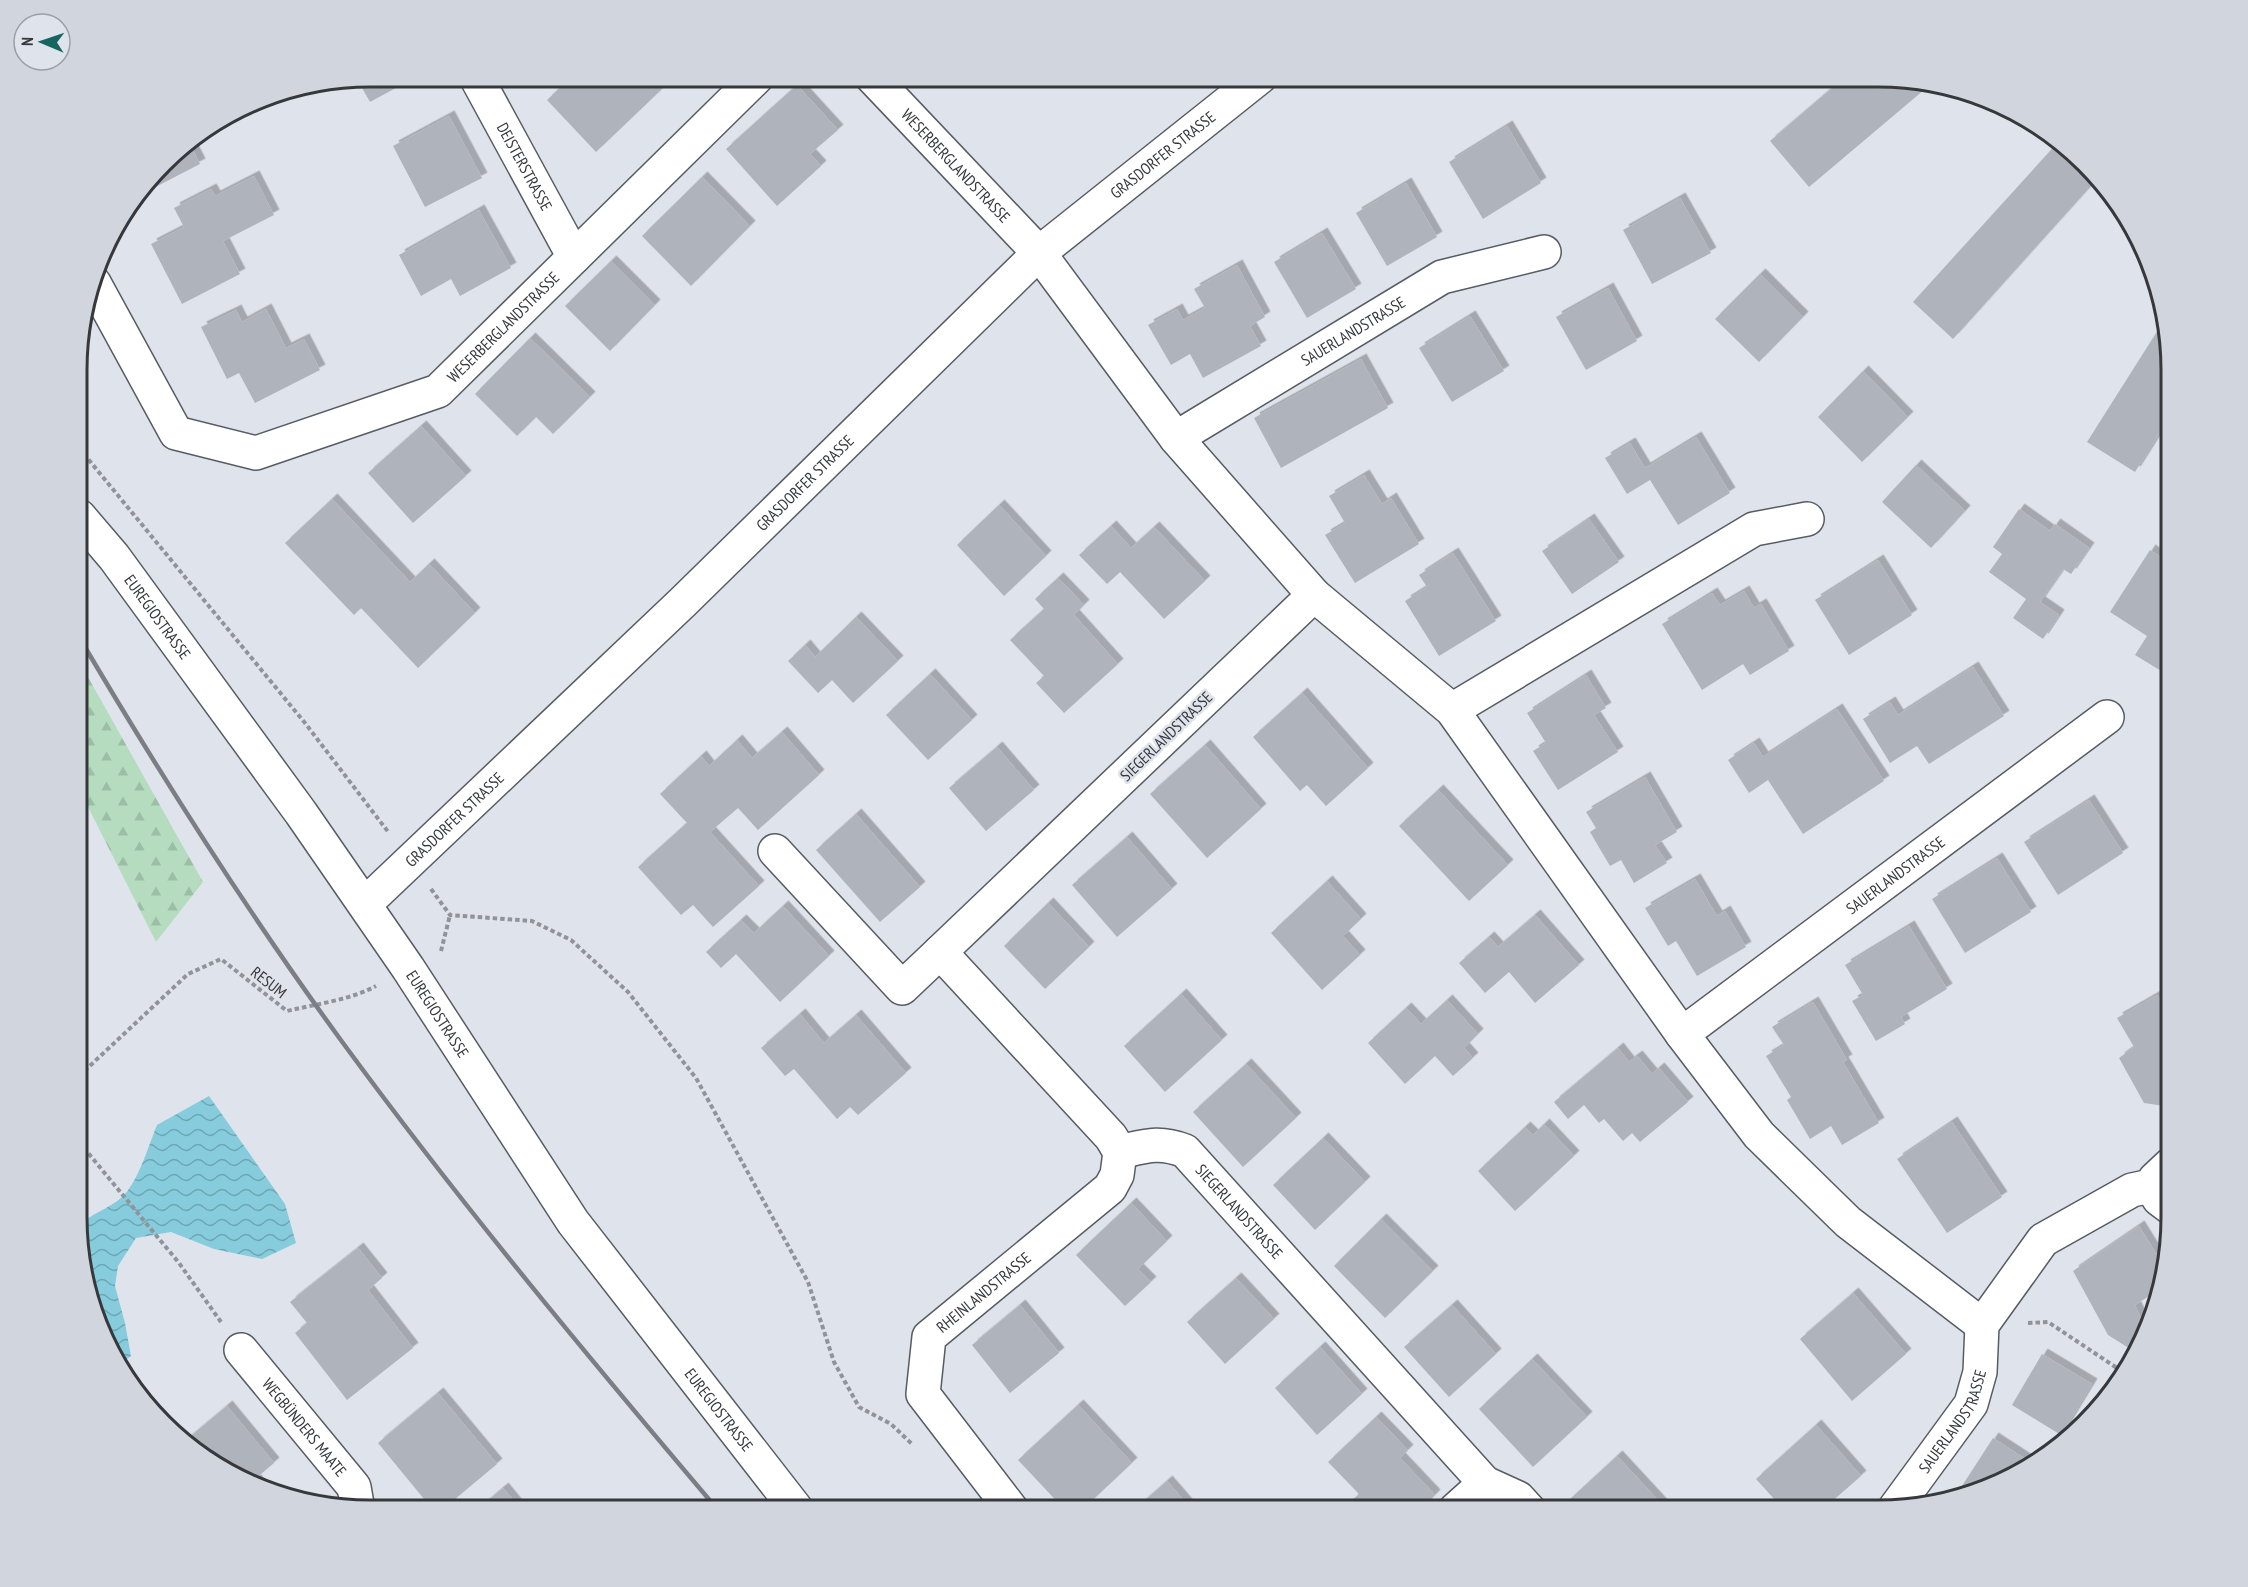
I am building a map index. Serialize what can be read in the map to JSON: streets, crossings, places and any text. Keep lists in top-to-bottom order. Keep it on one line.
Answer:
{"streets":{"street":["GRASDORFER STRASSE","WESERBERGLANDSTRASSE","DEISTERSTRASSE","SAUERLANDSTRASSE","EUREGIOSTRASSE","SIEGERLANDSTRASSE","RHEINLANDSTRASSE","WEGBÜNDERS MAATE"],"path":["RESUM"]},"crossings":[["GRASDORFER STRASSE","WESERBERGLANDSTRASSE"],["GRASDORFER STRASSE","EUREGIOSTRASSE"],["WESERBERGLANDSTRASSE","DEISTERSTRASSE"],["EUREGIOSTRASSE","RESUM"],["SIEGERLANDSTRASSE","RHEINLANDSTRASSE"]],"north":"left"}
